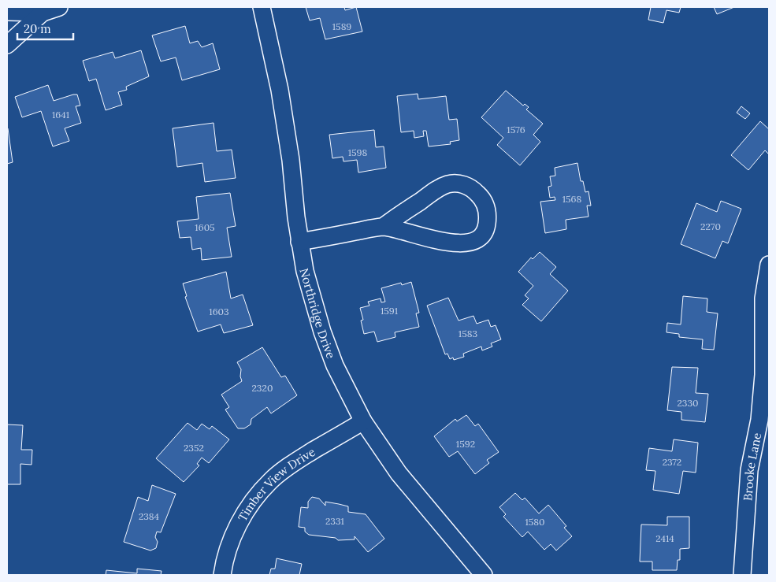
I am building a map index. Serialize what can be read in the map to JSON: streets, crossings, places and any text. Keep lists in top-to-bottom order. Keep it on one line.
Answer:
{"streets":{"street":["Northridge Drive","Brooke Lane","Timber View Drive"]},"crossings":[["Northridge Drive","Timber View Drive"]],"house_numbers":["1589","1641","1576","1598","1568","2270","1605","1591","1603","1583","2320","2330","1592","2352","2372","2384","2331","1580","2414"],"scale_bar":"20 m"}
